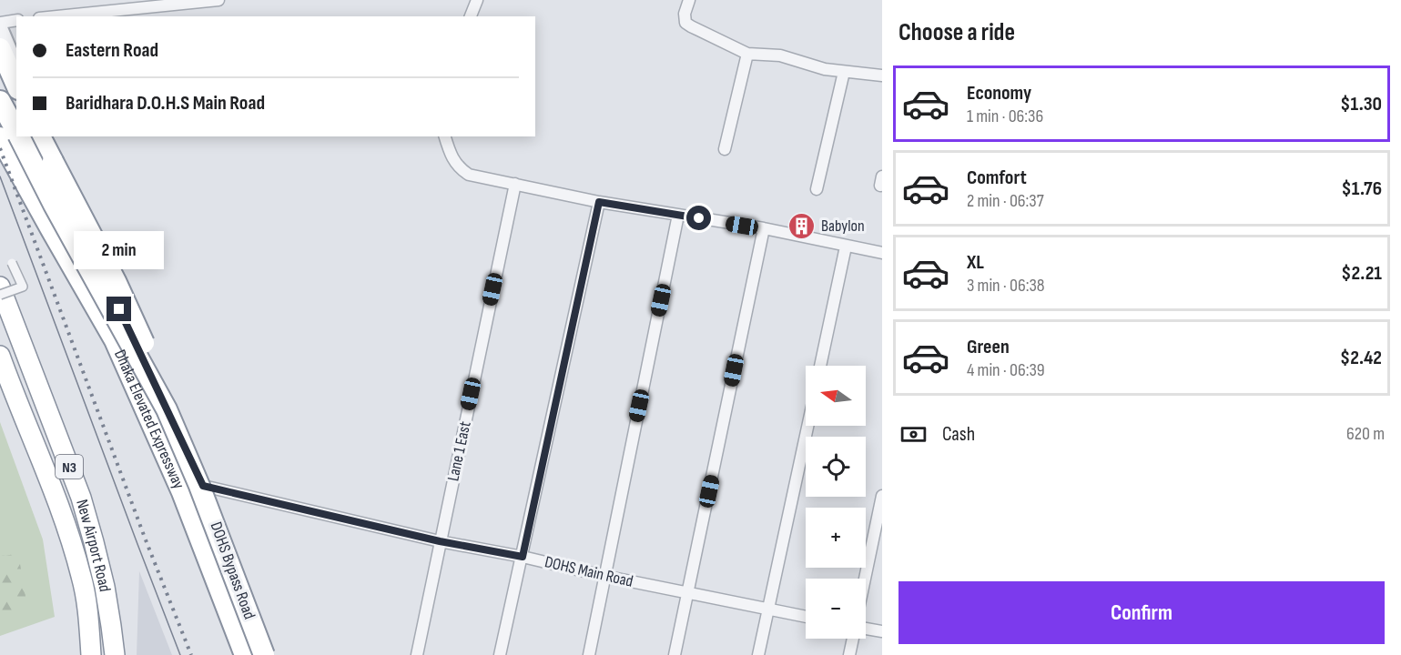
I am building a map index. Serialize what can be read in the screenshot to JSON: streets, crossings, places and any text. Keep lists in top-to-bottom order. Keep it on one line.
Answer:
{"streets":{"highway":["Dhaka Elevated Expressway","N3","New Airport Road"],"street":["Lane 1 East","DOHS Bypass Road","DOHS Main Road"]},"crossings":[["Dhaka Elevated Expressway","DOHS Bypass Road"],["Lane 1 East","DOHS Main Road"],["DOHS Bypass Road","DOHS Main Road"]],"places":{"building":["Babylon"]},"north":"left","page":{"heading":"Choose a ride","banner":["Eastern Road","Baridhara D.O.H.S Main Road"],"list":[{"name":"Economy","note":"1 min · 06:36","value":"$1.30"},{"name":"Comfort","note":"2 min · 06:37","value":"$1.76"},{"name":"XL","note":"3 min · 06:38","value":"$2.21"},{"name":"Green","note":"4 min · 06:39","value":"$2.42"}],"bubble":"2 min","map_buttons":["+","−"],"pay":["Cash","620 m"],"buttons":"Confirm"}}
